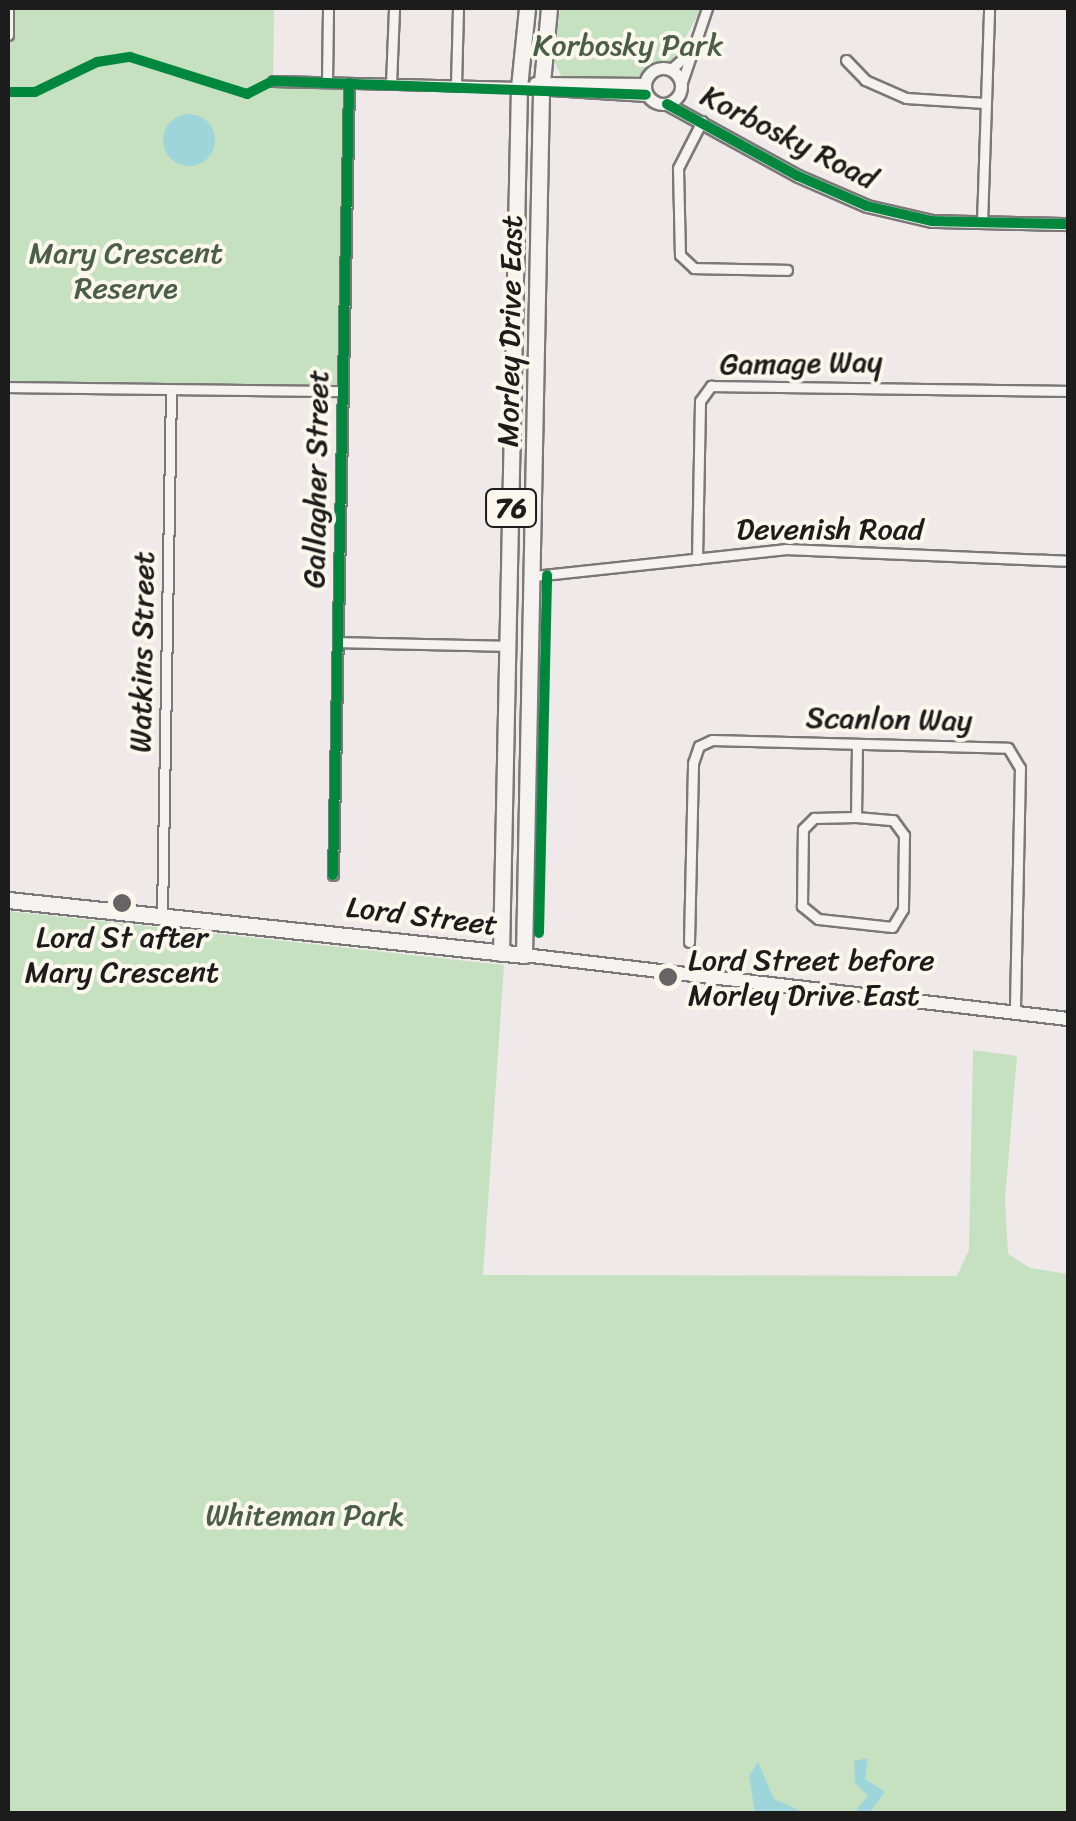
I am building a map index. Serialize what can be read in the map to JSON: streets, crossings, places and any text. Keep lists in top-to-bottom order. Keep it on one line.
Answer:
{"streets":{"main road":["Morley Drive East","76","Lord Street"],"street":["Korbosky Road","Gamage Way","Gallagher Street","Devenish Road","Watkins Street","Scanlon Way"]},"crossings":[["Morley Drive East","Devenish Road"],["Morley Drive East","Lord Street"],["Gamage Way","Devenish Road"],["Watkins Street","Lord Street"],["Scanlon Way","Lord Street"]],"parks":["Korbosky Park","Mary Crescent Reserve","Whiteman Park"],"places":["Lord St after Mary Crescent","Lord Street before Morley Drive East"]}
